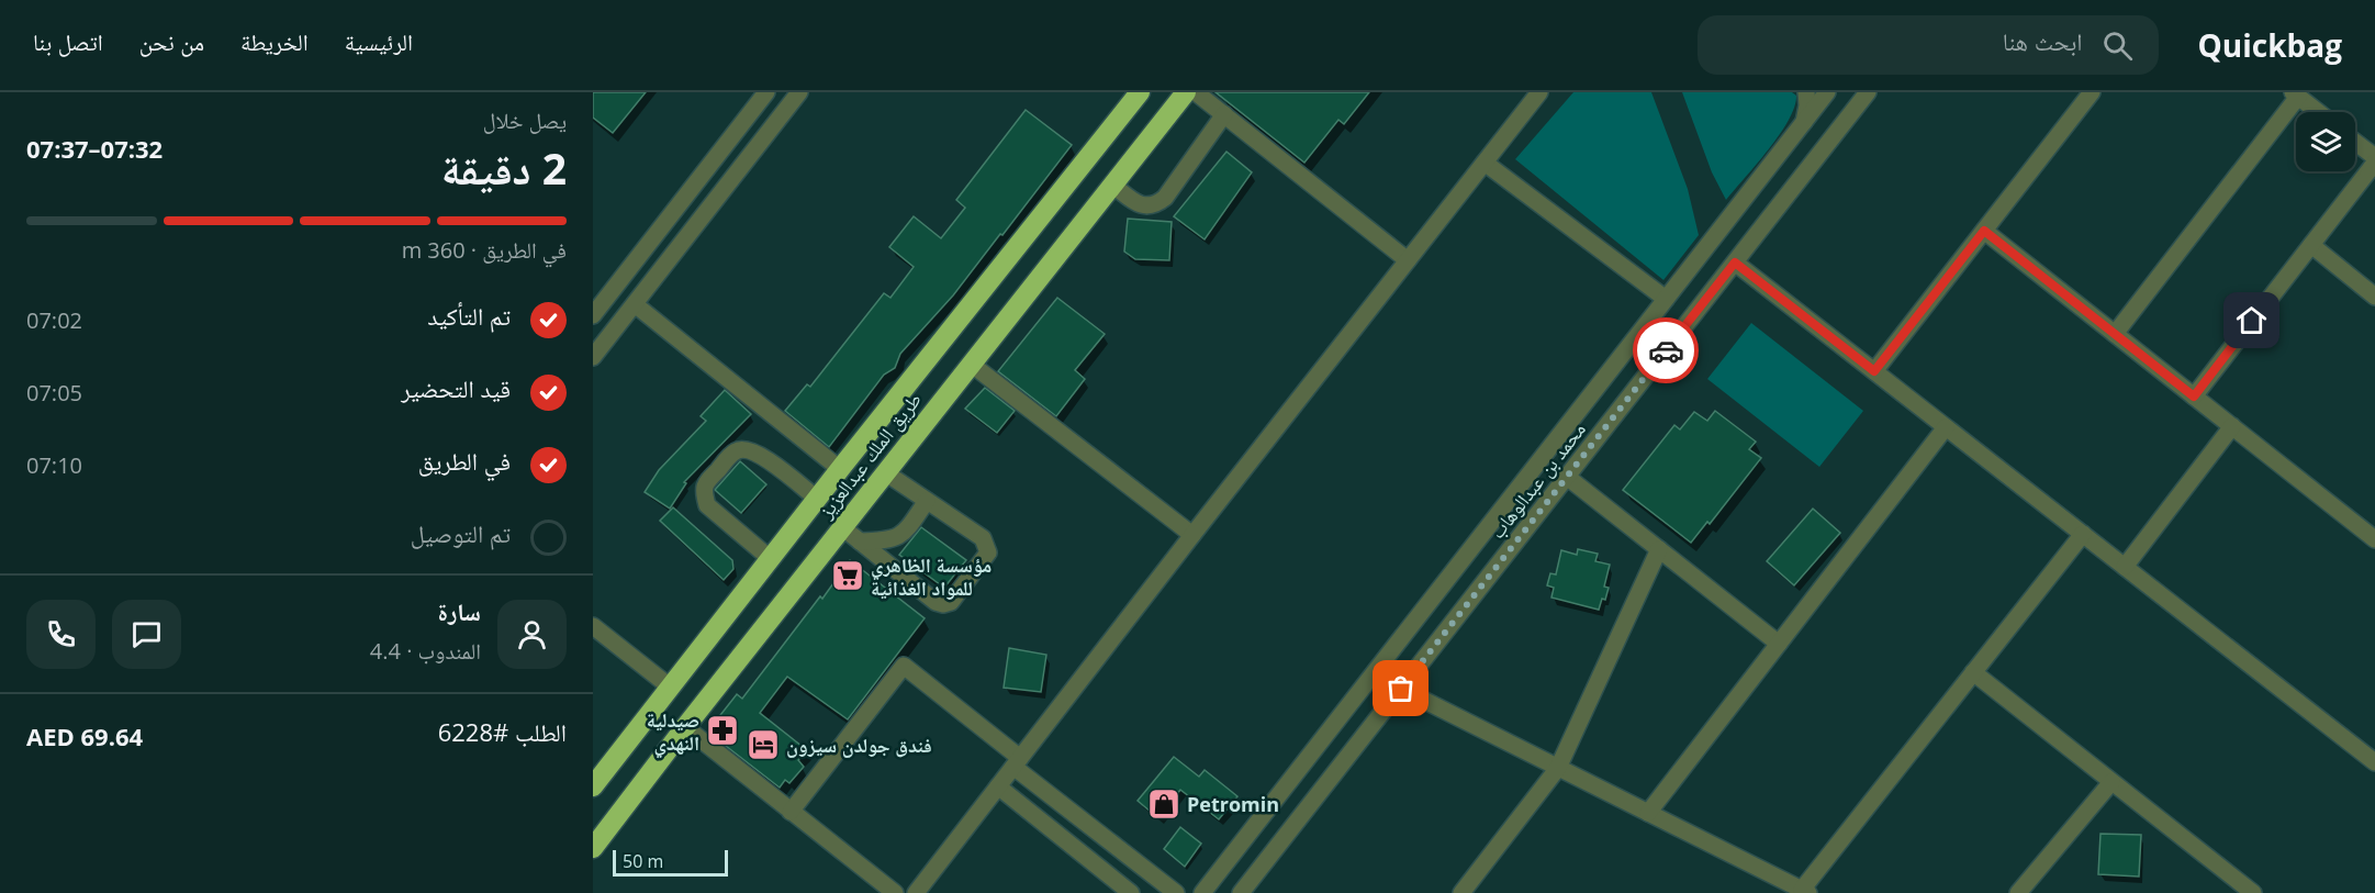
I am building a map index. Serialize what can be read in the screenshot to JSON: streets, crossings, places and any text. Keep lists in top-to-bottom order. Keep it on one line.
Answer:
{"streets":{"highway":["طريق الملك عبدالعزيز"],"street":["محمد بن عبدالوهاب"]},"places":{"supermarket":["مؤسسة الظاهري للمواد الغذائية"],"pharmacy":["صيدلية النهدي"],"hotel":["فندق جولدن سيزون"],"shop":["Petromin"]},"scale_bar":"50 m","page":{"header":"Quickbag","search":"ابحث هنا","nav":["الرئيسية","الخريطة","من نحن","اتصل بنا"],"heading":["2 دقيقة","يصل خلال","07:32–07:37"],"panel":["سارة","المندوب · 4.4","الطلب #6228","AED 69.64"],"bar":"في الطريق · 360 m","list":[["تم التأكيد","07:02"],["قيد التحضير","07:05"],["في الطريق","07:10"],"تم التوصيل"],"scale":"50 m"}}
